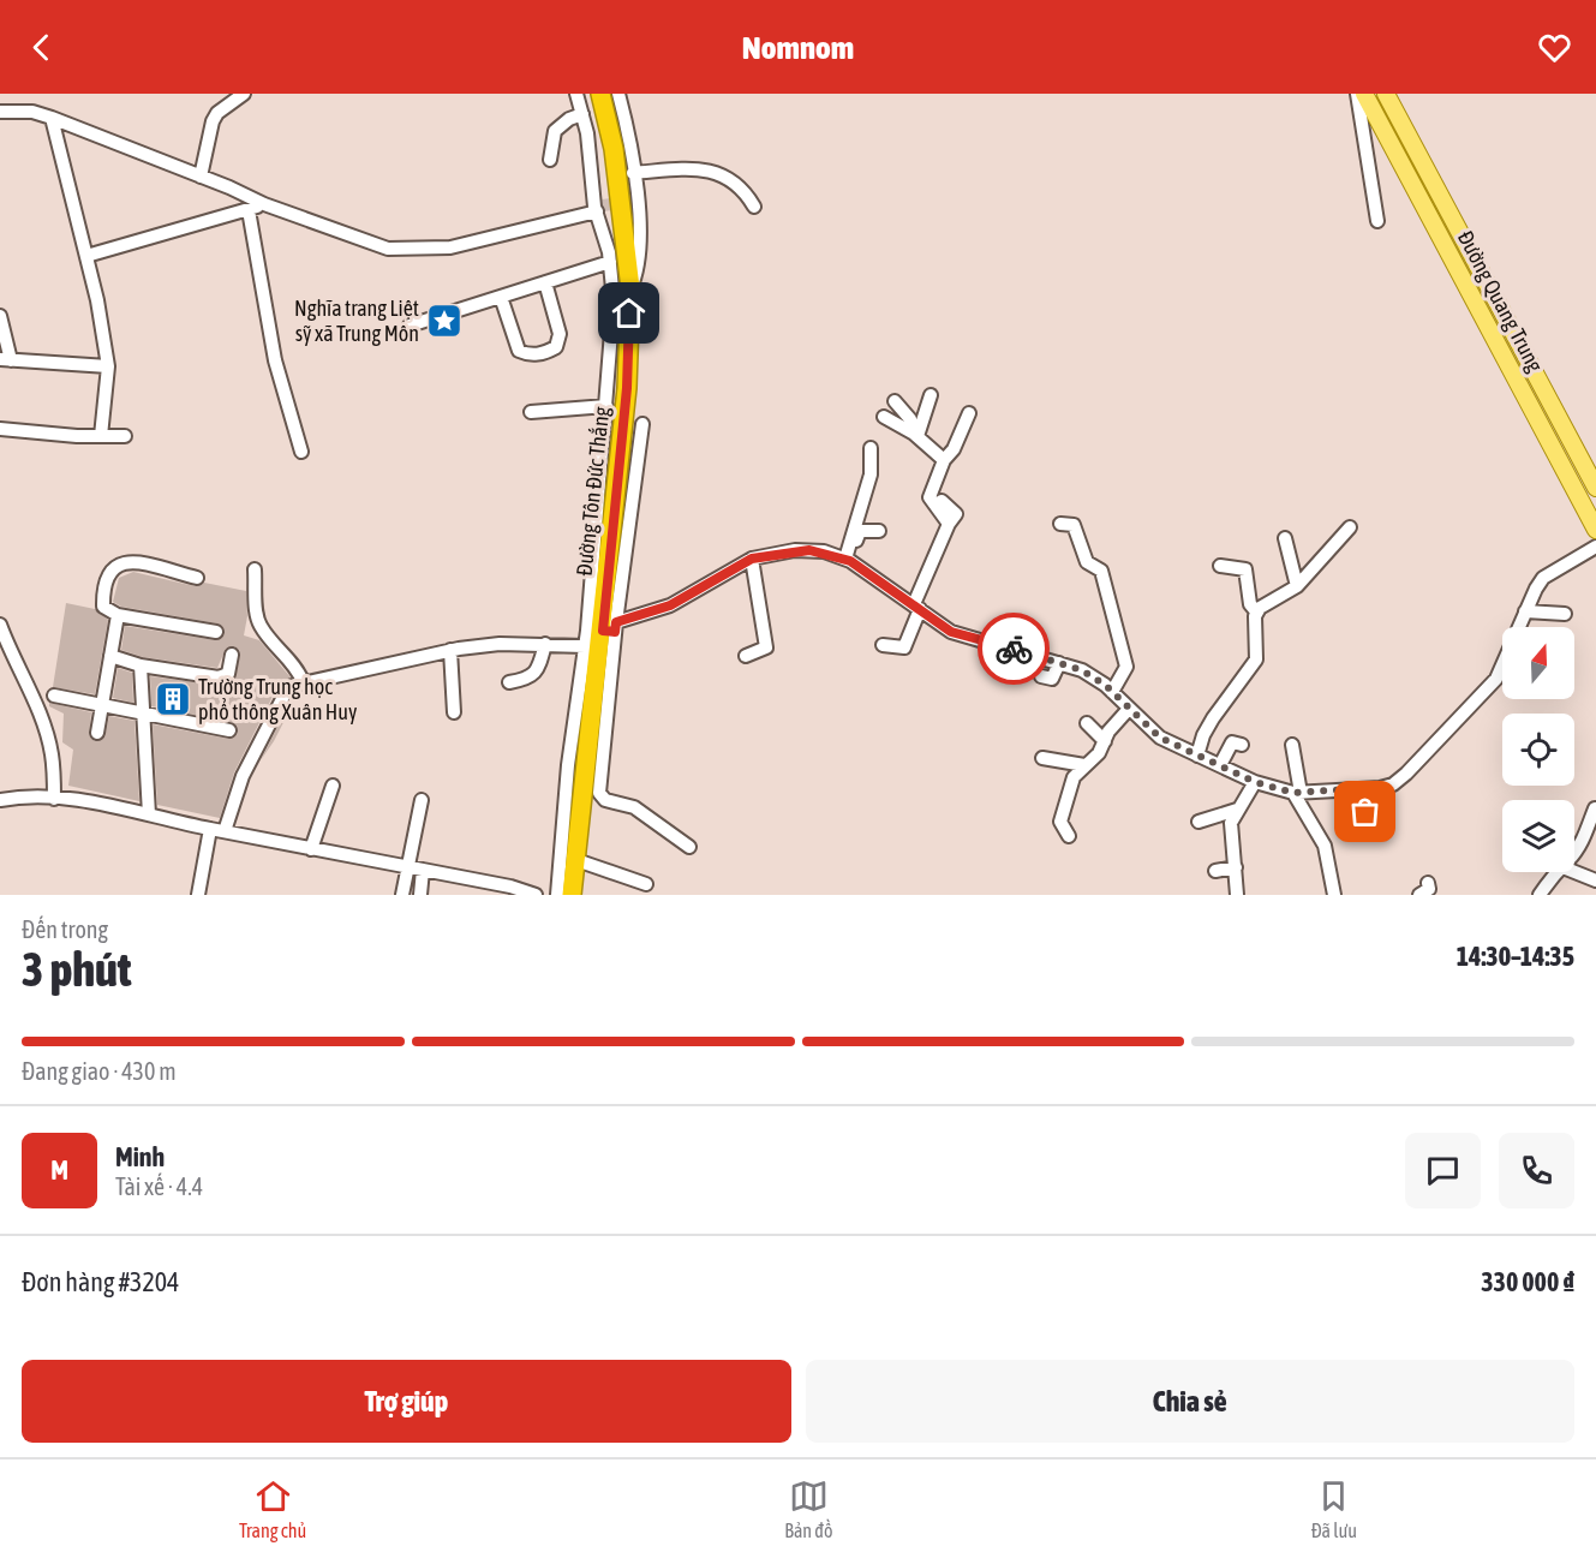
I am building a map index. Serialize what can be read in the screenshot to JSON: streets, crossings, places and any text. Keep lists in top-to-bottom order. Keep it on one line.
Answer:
{"streets":{"highway":["Đường Tôn Đức Thắng"],"main road":["Đường Quang Trung"]},"places":{"place":["Nghĩa trang Liệt sỹ xã Trung Môn"],"building":["Trường Trung học phổ thông Xuân Huy"]},"north":"top","page":{"header":"Nomnom","heading":["3 phút","Đến trong","14:30–14:35"],"panel":["Minh","Tài xế · 4.4","Đơn hàng #3204","330 000 ₫"],"bar":"Đang giao · 430 m","round":"M","buttons":["Trợ giúp","Chia sẻ"],"tabs":["Trang chủ","Bản đồ","Đã lưu"]}}
